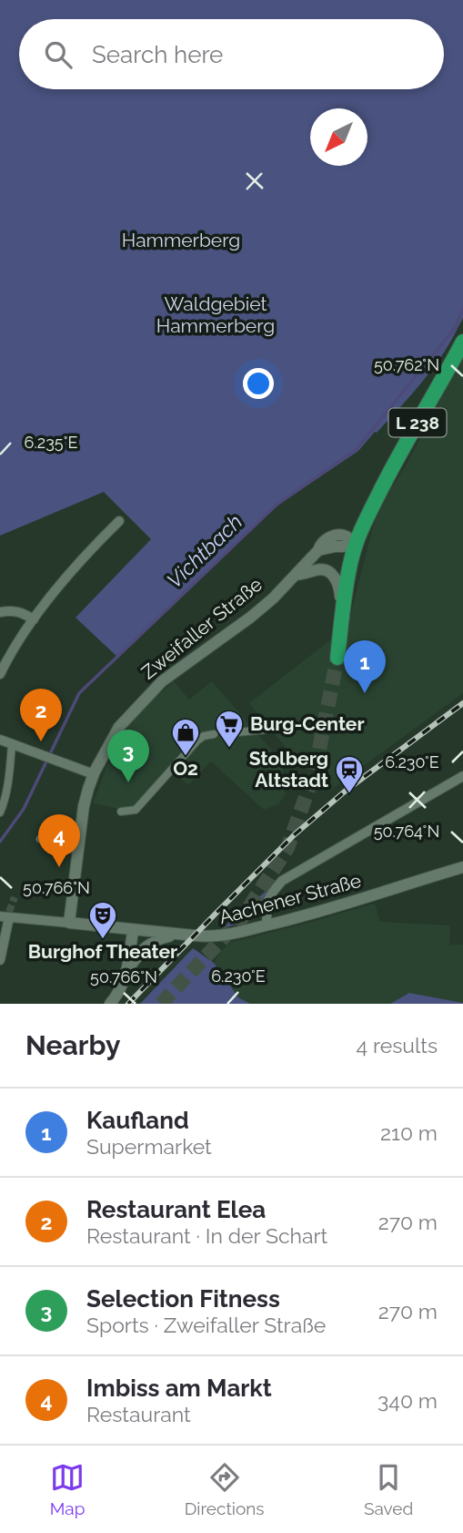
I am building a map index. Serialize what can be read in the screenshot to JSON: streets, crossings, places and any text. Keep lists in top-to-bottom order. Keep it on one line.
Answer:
{"streets":{"main road":["L 238"],"street":["Zweifaller Straße","Aachener Straße"]},"crossings":[["L 238","Zweifaller Straße"],["Zweifaller Straße","Aachener Straße"]],"water":["Vichtbach"],"parks":["Hammerberg","Waldgebiet Hammerberg"],"places":{"supermarket":["Burg-Center"],"shop":["O2"],"station":["Stolberg Altstadt"],"theatre":["Burghof Theater"]},"north":"bottom left","page":{"search":"Search here","pins":["1","2","3","4"],"heading":["Nearby","4 results"],"list":[{"mark":"1","name":"Kaufland","note":"Supermarket","value":"210 m"},{"mark":"2","name":"Restaurant Elea","note":"Restaurant · In der Schart","value":"270 m"},{"mark":"3","name":"Selection Fitness","note":"Sports · Zweifaller Straße","value":"270 m"},{"mark":"4","name":"Imbiss am Markt","note":"Restaurant","value":"340 m"}],"nav":["Map","Directions","Saved"]},"coordinates":["50.762°N","6.235°E","6.230°E","50.764°N","50.766°N"]}
